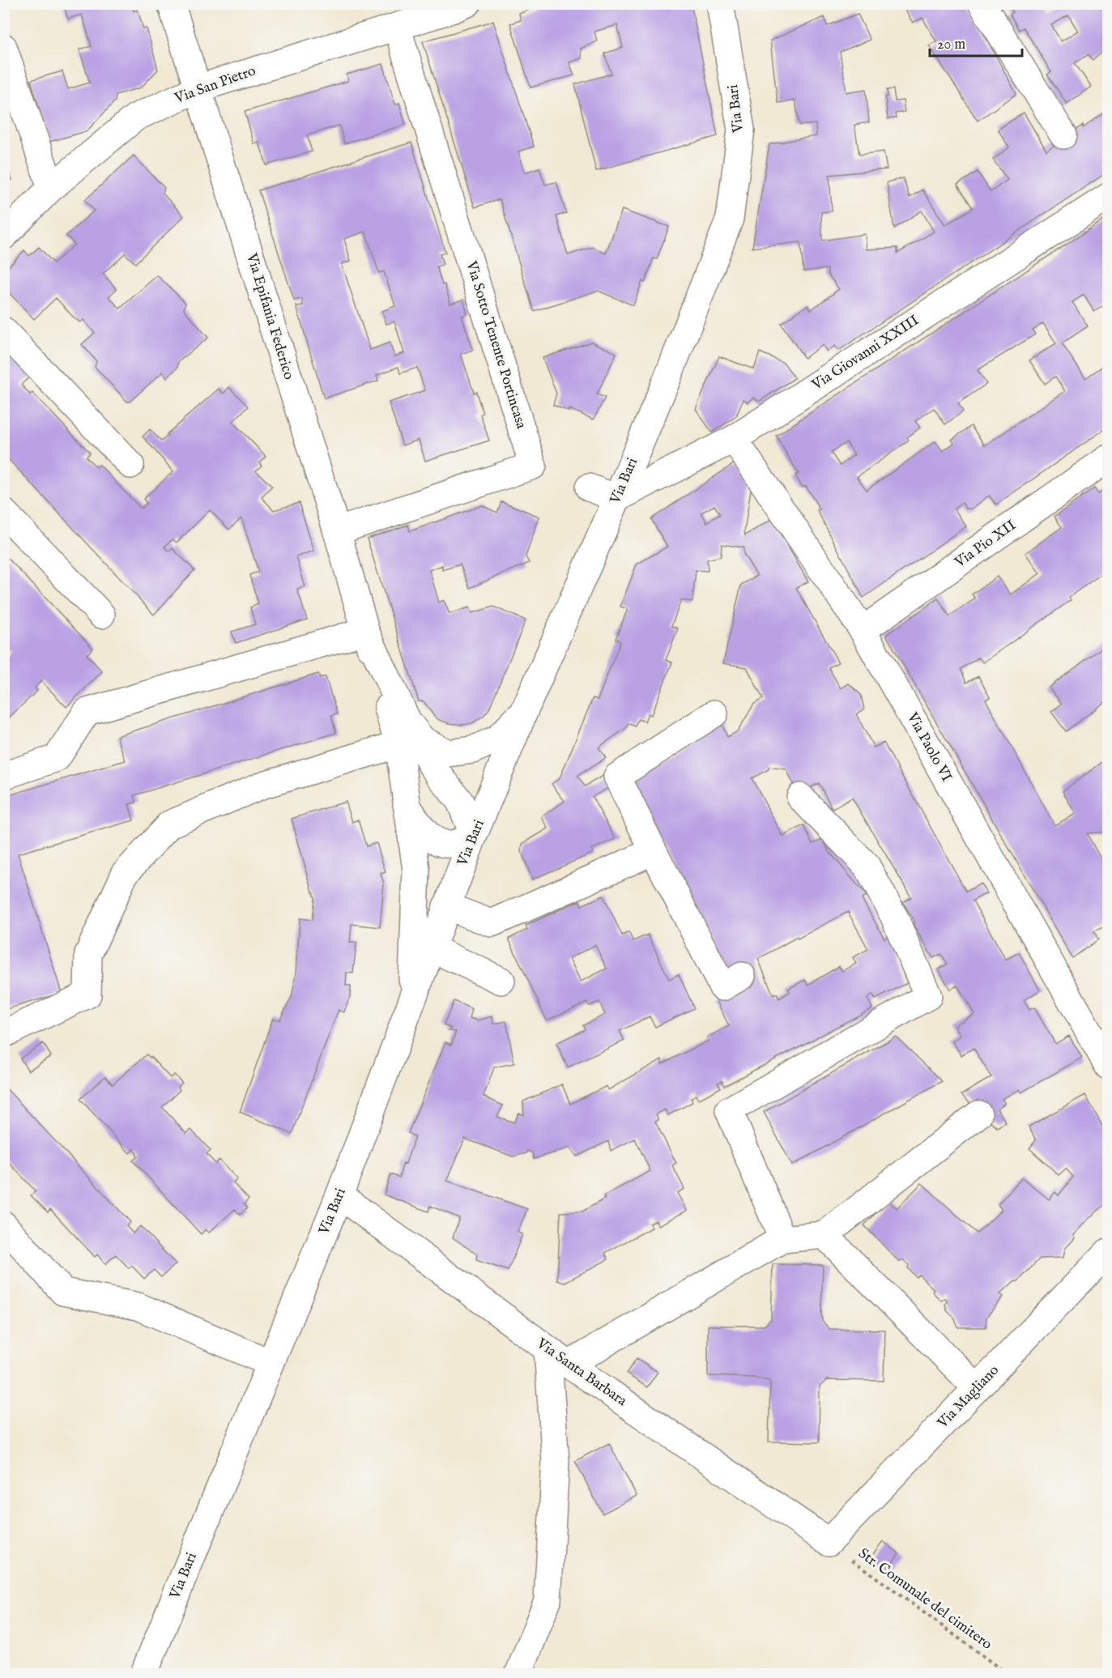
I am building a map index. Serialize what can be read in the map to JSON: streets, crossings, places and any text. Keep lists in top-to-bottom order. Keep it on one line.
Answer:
{"streets":{"street":["Via San Pietro","Via Bari","Via Epifania Federico","Via Sotto Tenente Portincasa","Via Giovanni XXIII","Via Pio XII","Via Paolo VI","Via Santa Barbara","Via Magliano"],"path":["Str. Comunale del cimitero"]},"crossings":[["Via San Pietro","Via Epifania Federico"],["Via San Pietro","Via Sotto Tenente Portincasa"],["Via Bari","Via Epifania Federico"],["Via Bari","Via Giovanni XXIII"],["Via Bari","Via Santa Barbara"],["Via Epifania Federico","Via Sotto Tenente Portincasa"],["Via Giovanni XXIII","Via Paolo VI"],["Via Pio XII","Via Paolo VI"],["Via Santa Barbara","Via Magliano"],["Via Santa Barbara","Str. Comunale del cimitero"],["Via Magliano","Str. Comunale del cimitero"]],"scale_bar":"20 m"}
